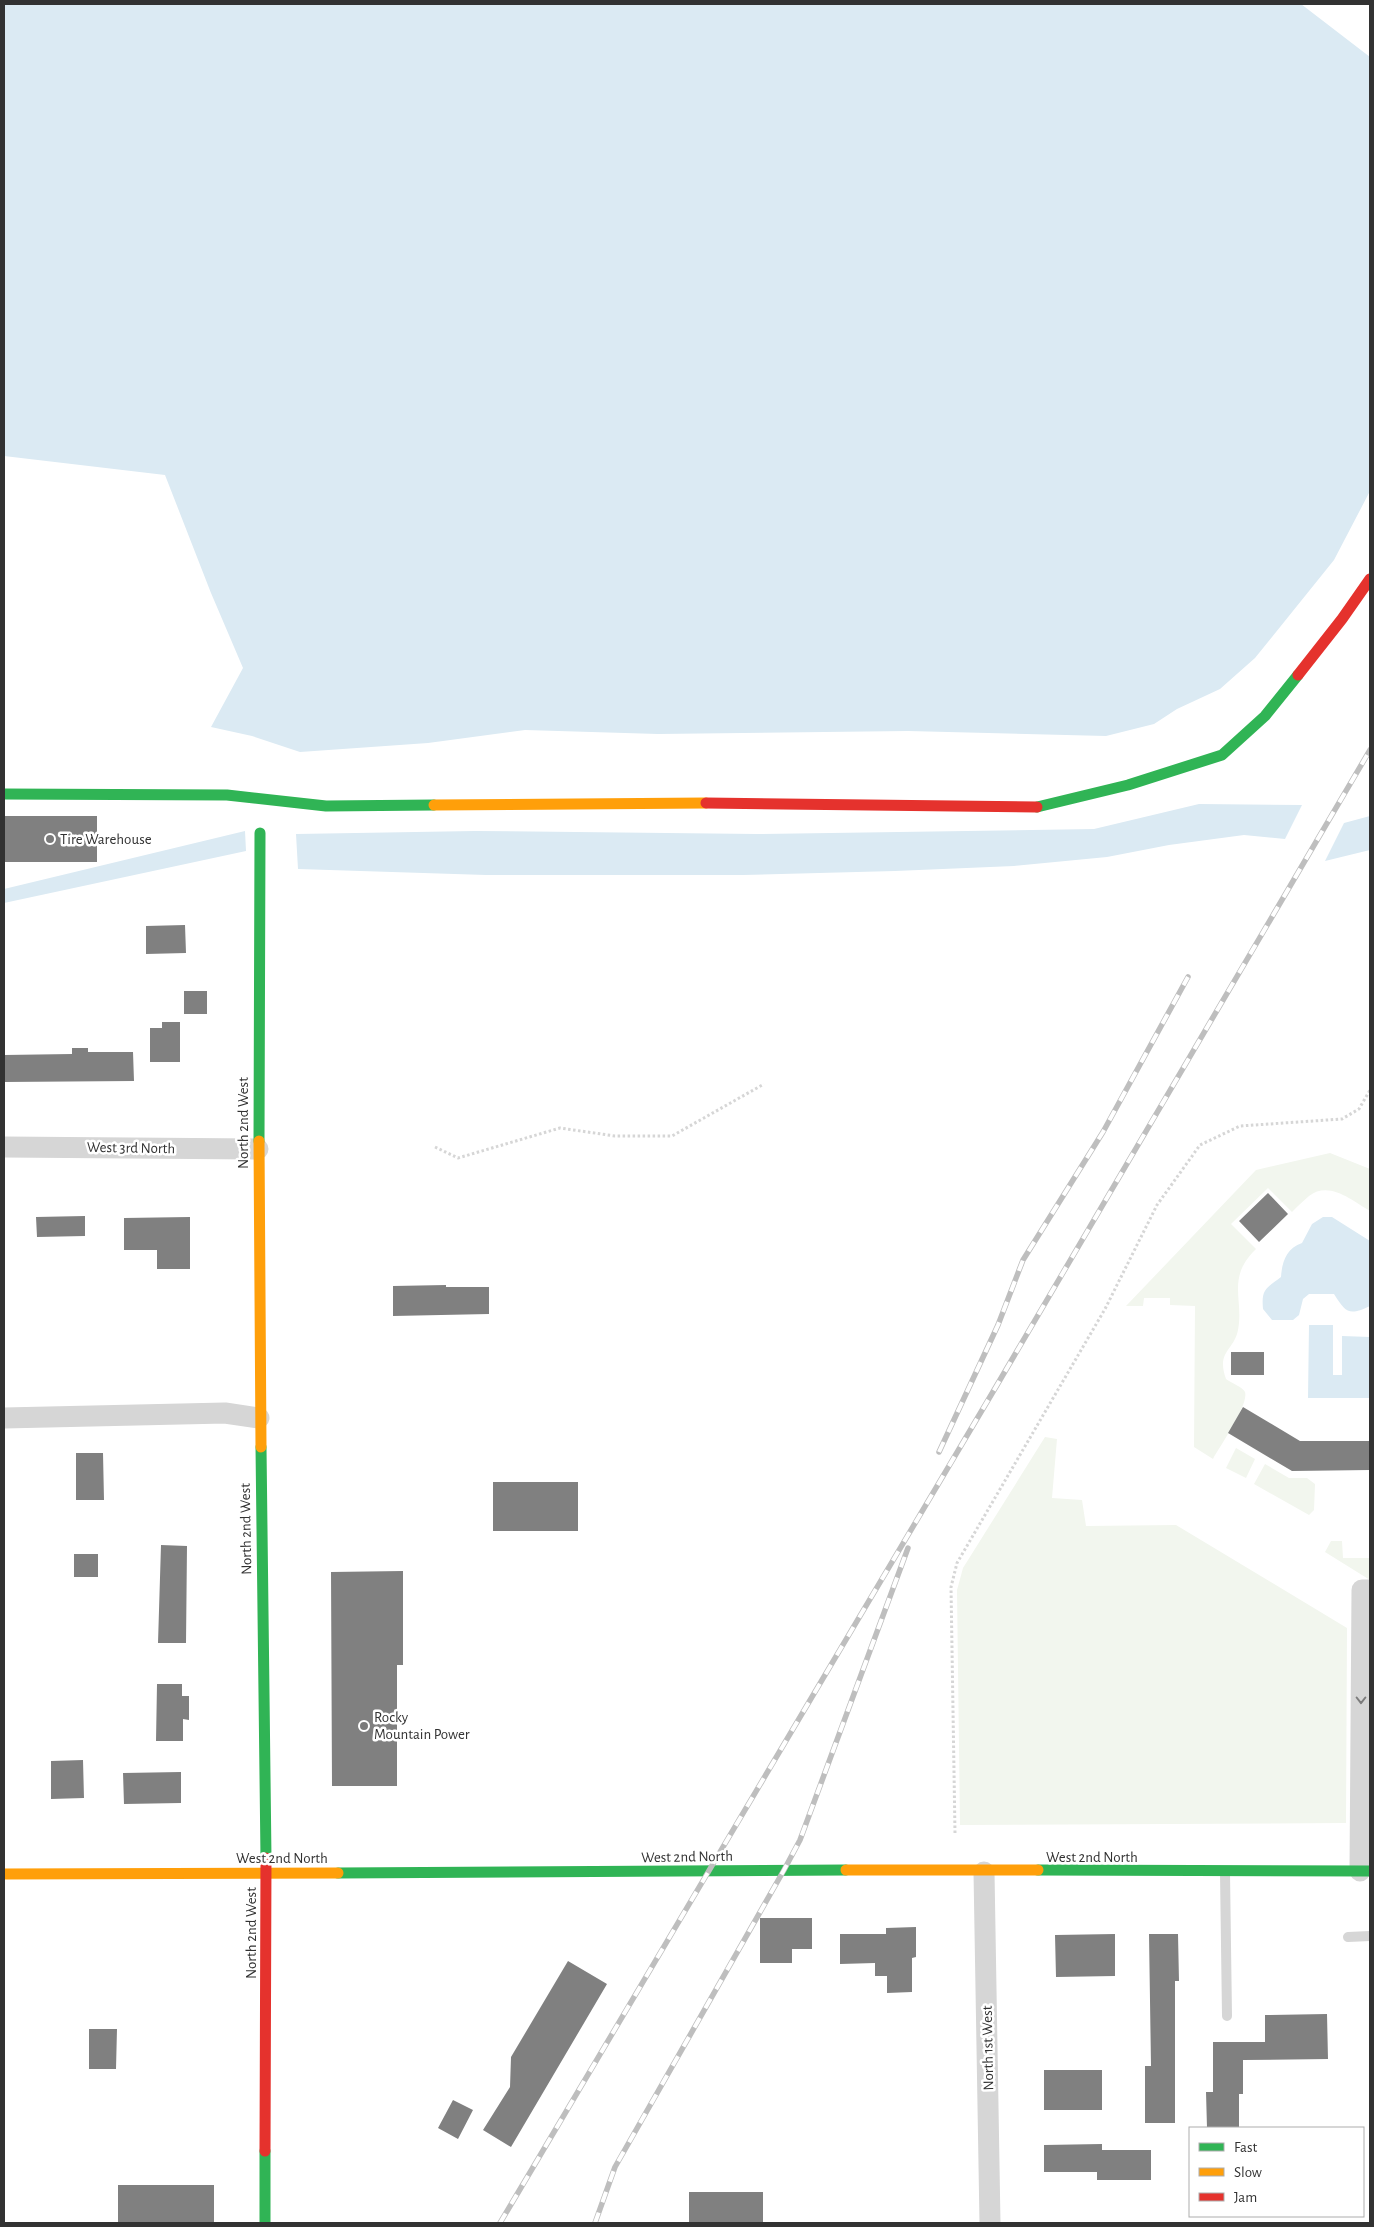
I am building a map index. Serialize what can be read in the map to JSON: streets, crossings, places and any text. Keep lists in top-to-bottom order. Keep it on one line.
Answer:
{"streets":{"street":["North 2nd West","West 3rd North","West 2nd North","North 1st West"]},"crossings":[["North 2nd West","West 3rd North"],["North 2nd West","West 2nd North"],["West 2nd North","North 1st West"]],"places":["Tire Warehouse","Rocky Mountain Power"],"legend":["Fast","Slow","Jam"]}
